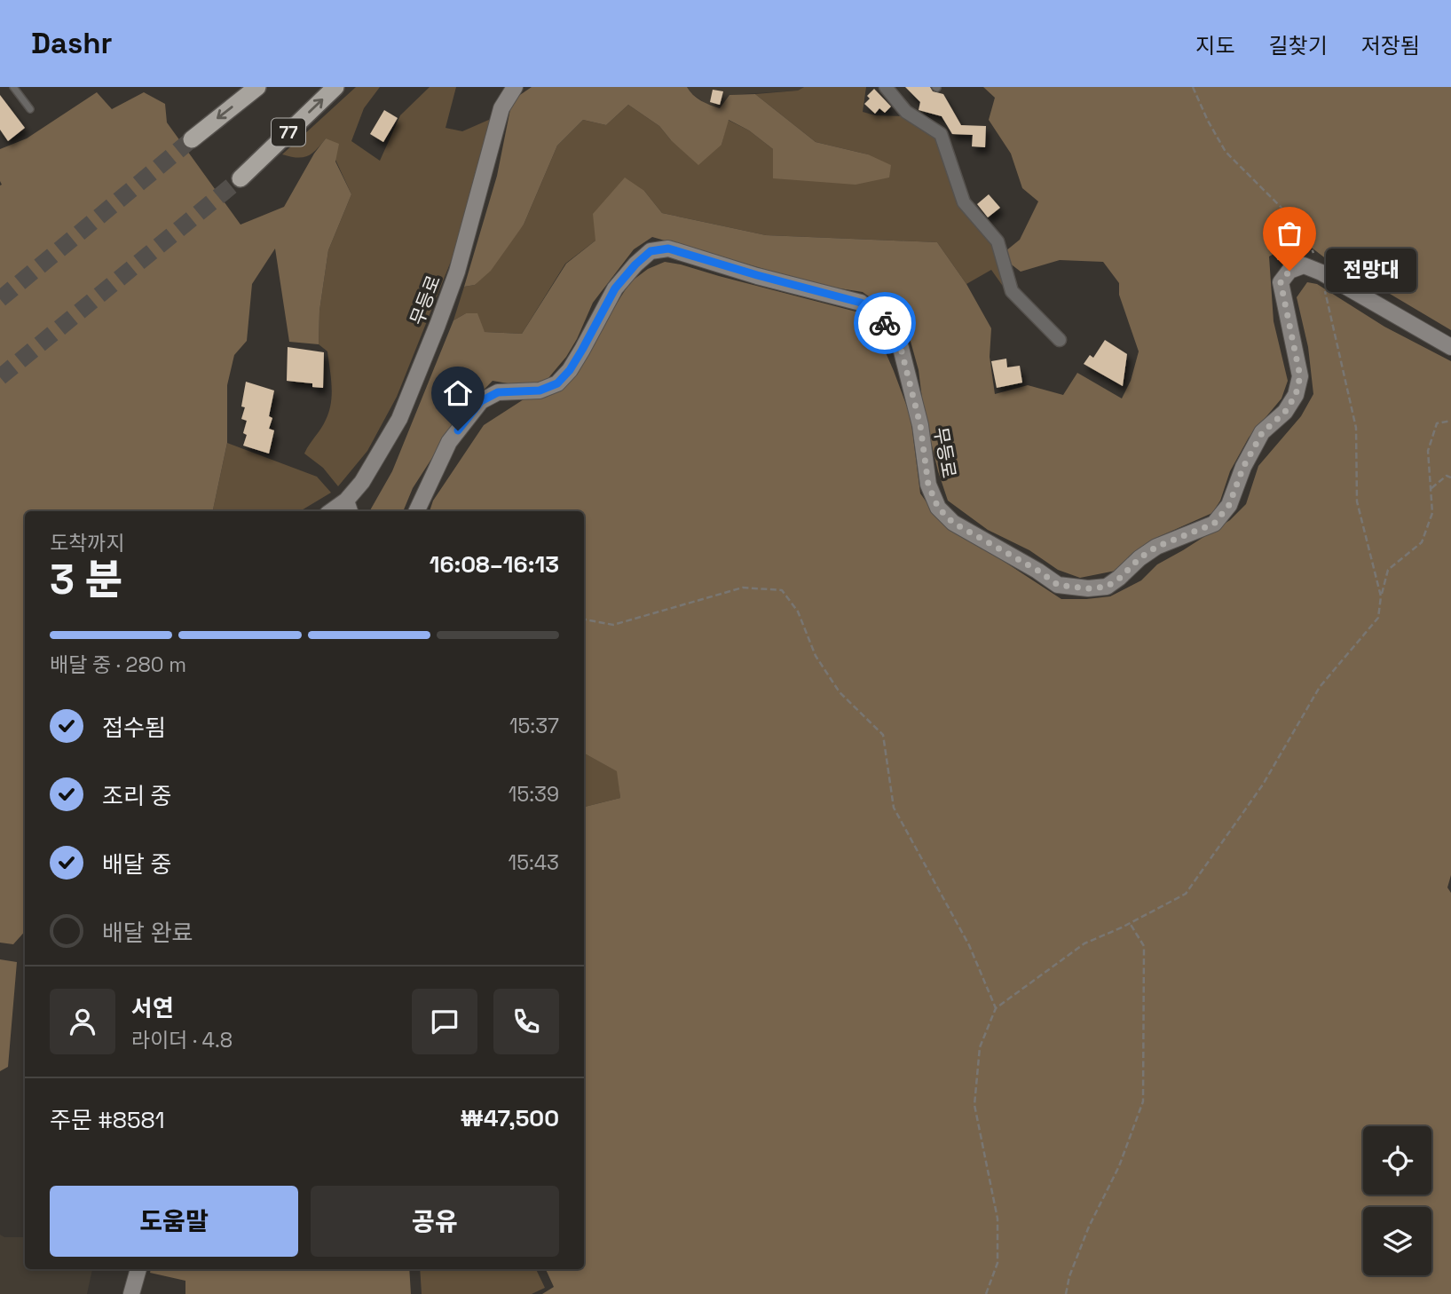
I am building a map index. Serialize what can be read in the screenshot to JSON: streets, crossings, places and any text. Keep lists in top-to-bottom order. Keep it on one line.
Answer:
{"streets":{"highway":["77"],"main road":["무등로"]},"places":["전망대"],"page":{"header":"Dashr","nav":["지도","길찾기","저장됨"],"bubble":"전망대","heading":["3 분","도착까지","16:08–16:13"],"panel":["서연","라이더 · 4.8","주문 #8581","₩47,500"],"bar":"배달 중 · 280 m","list":[["접수됨","15:37"],["조리 중","15:39"],["배달 중","15:43"],"배달 완료"],"buttons":["도움말","공유"]}}
